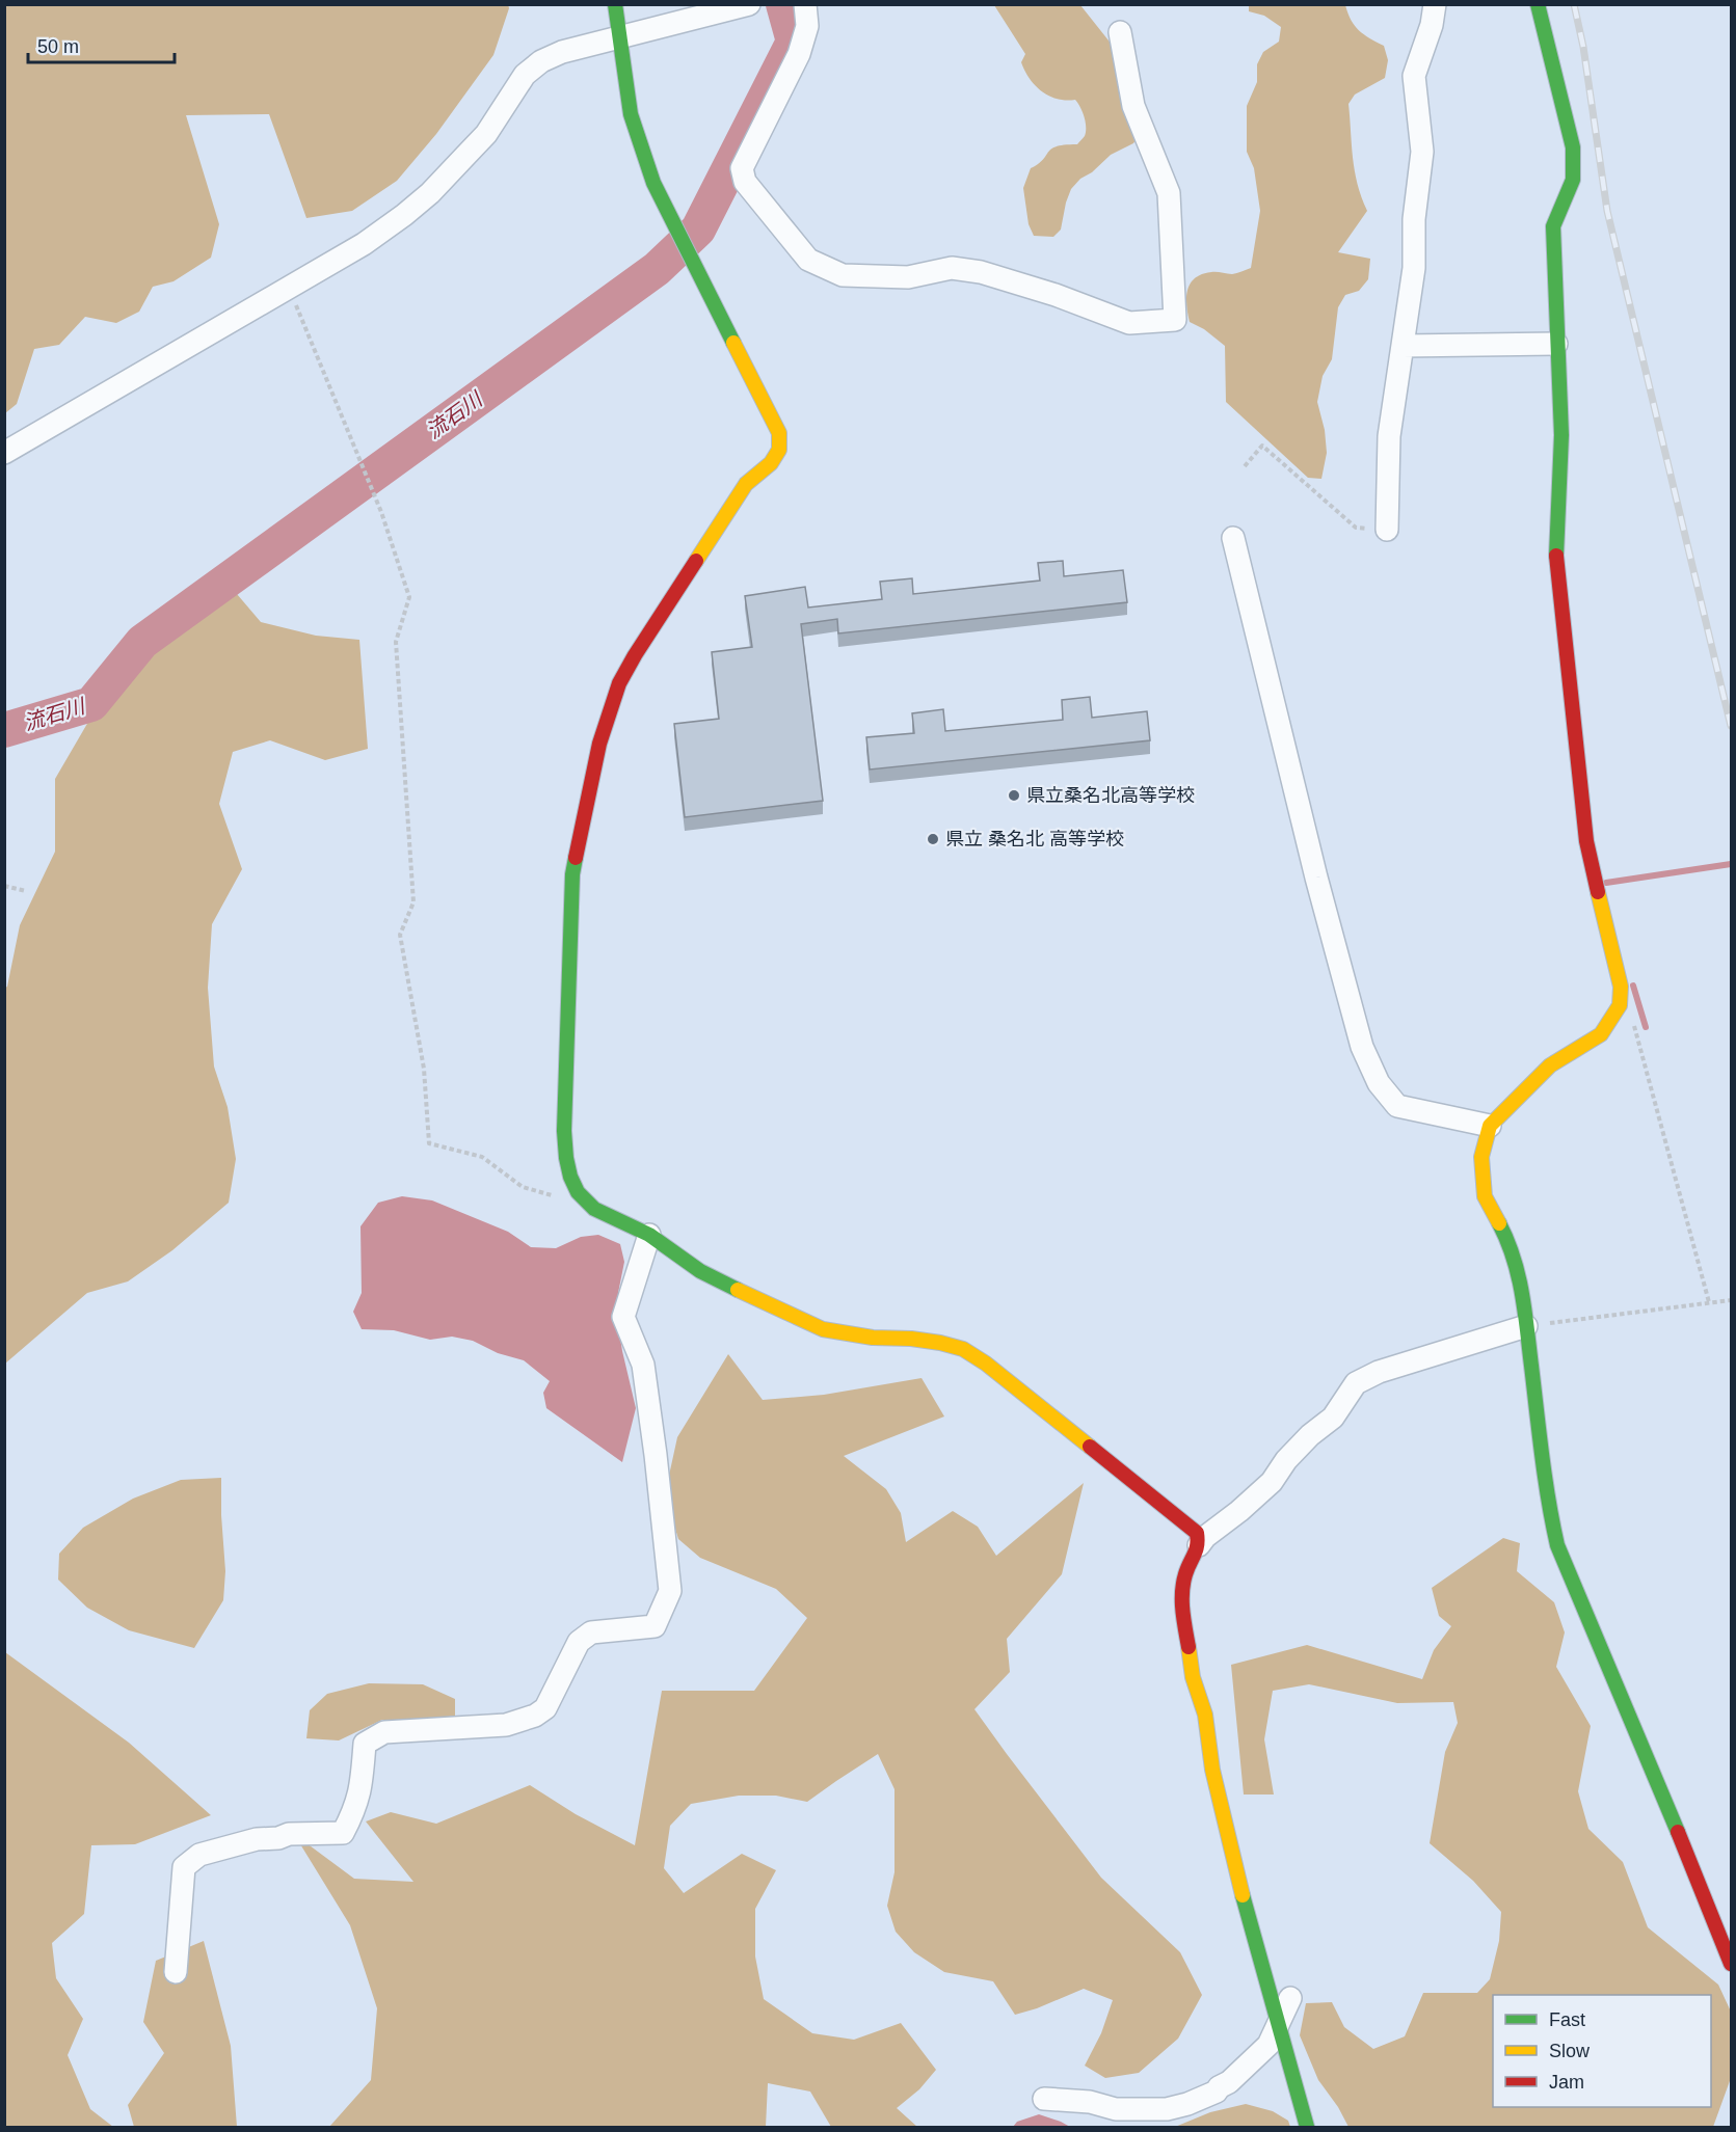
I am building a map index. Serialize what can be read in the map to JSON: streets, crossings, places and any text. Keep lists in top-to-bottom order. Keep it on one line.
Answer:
{"water":["流石川"],"places":["県立桑名北高等学校","県立 桑名北 高等学校"],"legend":["Fast","Slow","Jam"],"scale_bar":"50 m"}
